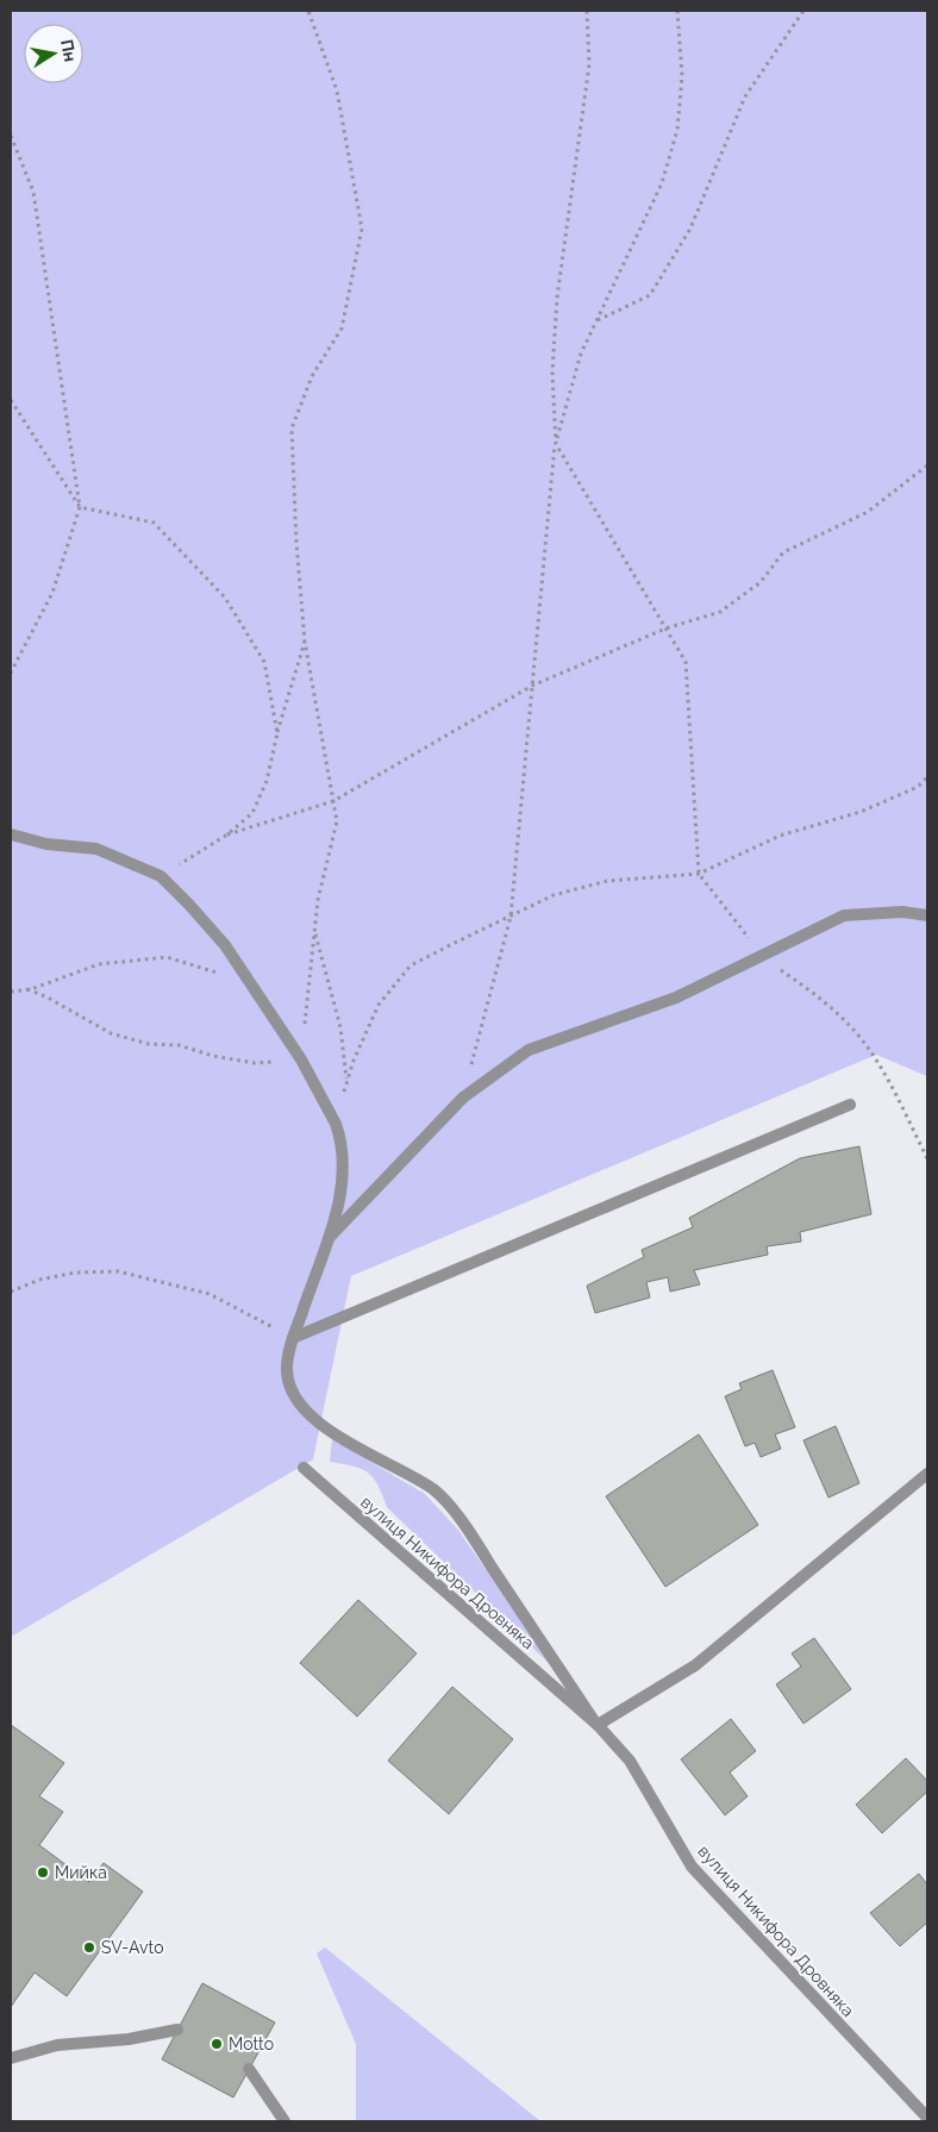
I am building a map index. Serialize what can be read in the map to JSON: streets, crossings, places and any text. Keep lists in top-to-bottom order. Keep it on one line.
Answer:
{"streets":{"street":["вулиця Никифора Дровняка"]},"places":["Мийка","SV-Avto","Motto"],"north":"right"}
